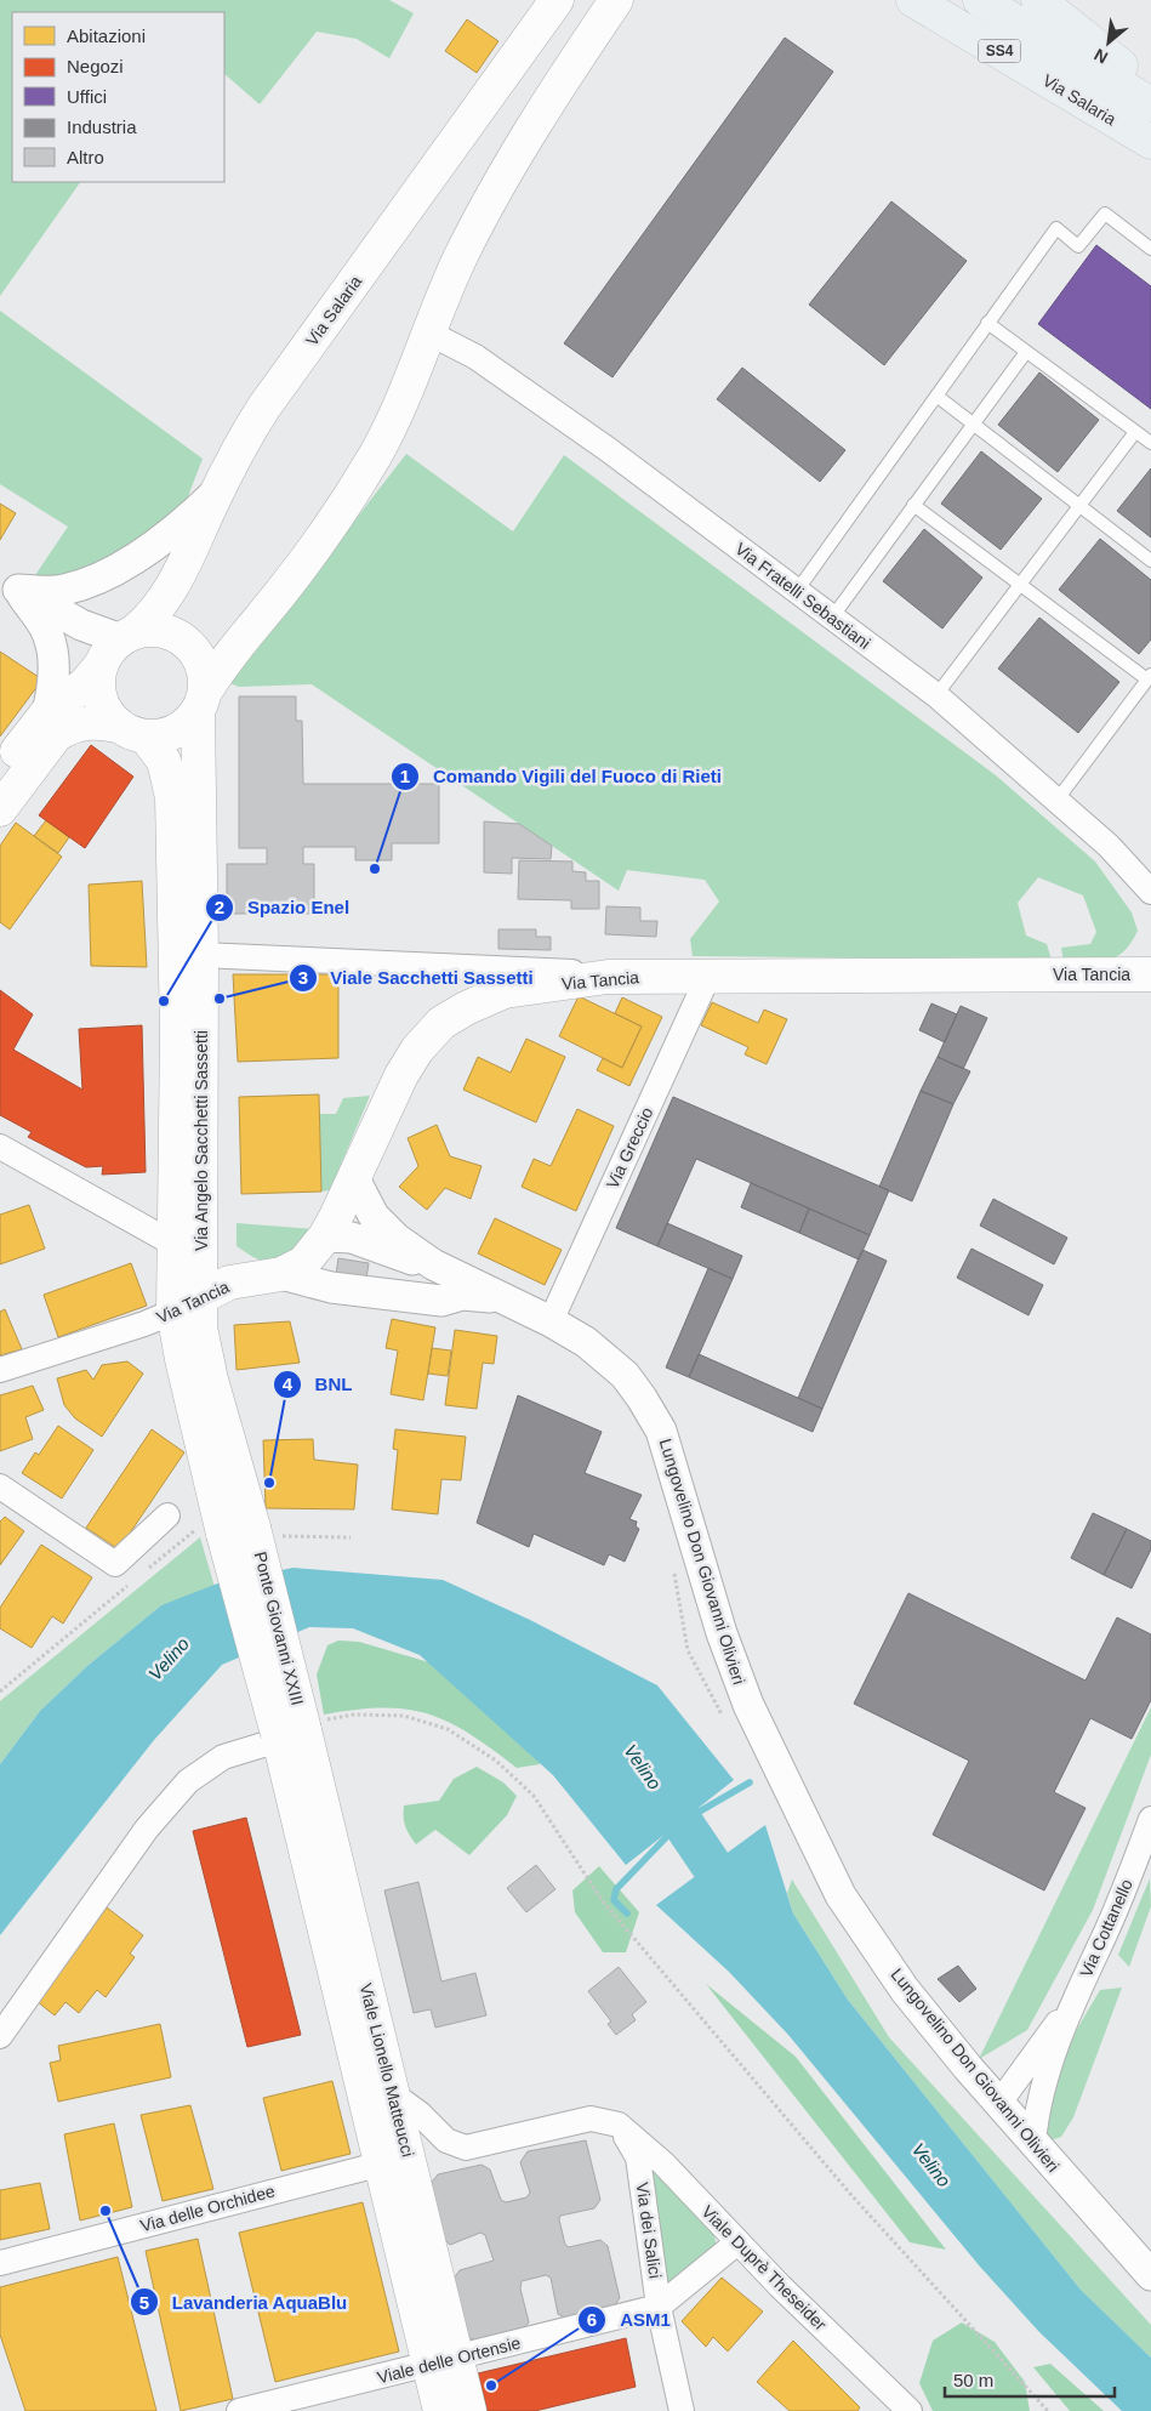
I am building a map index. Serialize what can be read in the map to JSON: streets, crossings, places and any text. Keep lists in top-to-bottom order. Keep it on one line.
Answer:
{"streets":{"highway":["SS4","Via Salaria"],"main road":["Via Tancia","Via Angelo Sacchetti Sassetti","Ponte Giovanni XXIII","Viale Lionello Matteucci"],"street":["Via Fratelli Sebastiani","Via Greccio","Lungovelino Don Giovanni Olivieri","Via Cottanello","Via delle Orchidee","Via dei Salici","Viale Duprè Theseider","Viale delle Ortensie"]},"crossings":[["Via Salaria","Via Angelo Sacchetti Sassetti"],["Via Tancia","Via Angelo Sacchetti Sassetti"],["Via Tancia","Via Greccio"],["Via Tancia","Lungovelino Don Giovanni Olivieri"],["Via Angelo Sacchetti Sassetti","Ponte Giovanni XXIII"],["Via Greccio","Lungovelino Don Giovanni Olivieri"],["Lungovelino Don Giovanni Olivieri","Via Cottanello"],["Ponte Giovanni XXIII","Viale Lionello Matteucci"],["Viale Lionello Matteucci","Via delle Orchidee"],["Viale Lionello Matteucci","Viale delle Ortensie"],["Via dei Salici","Viale Duprè Theseider"],["Via dei Salici","Viale delle Ortensie"]],"water":["Velino"],"places":["Comando Vigili del Fuoco di Rieti","Viale Sacchetti Sassetti","Spazio Enel","BNL","Lavanderia AquaBlu","ASM1"],"legend":["Abitazioni","Negozi","Uffici","Industria","Altro"],"scale_bar":"50 m","north":"bottom left"}
